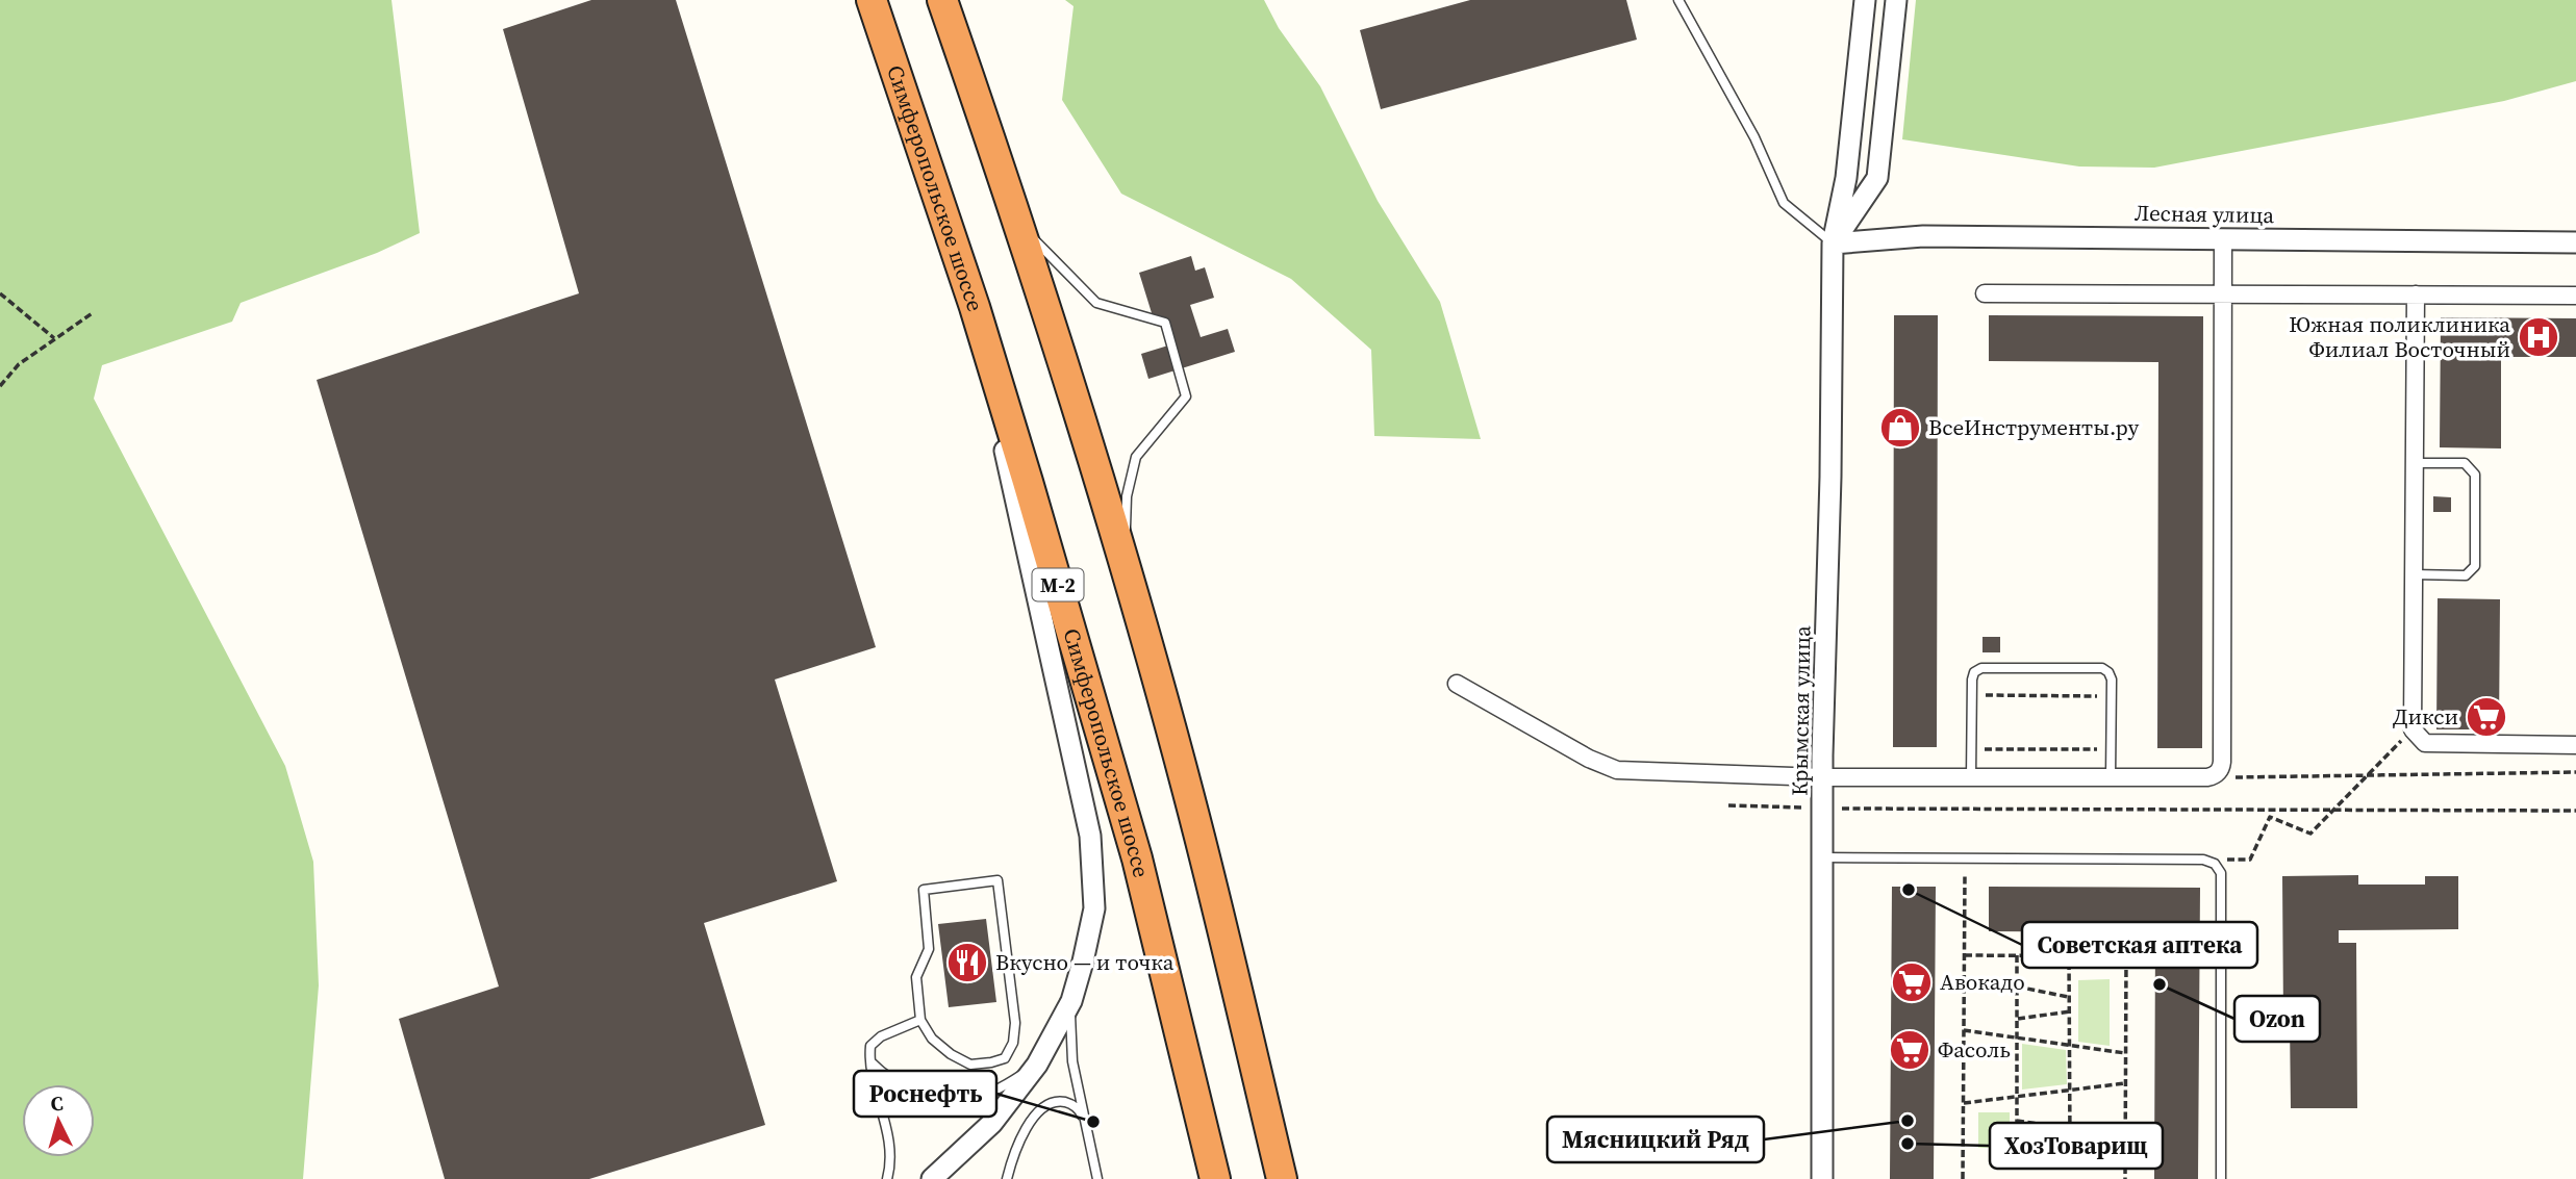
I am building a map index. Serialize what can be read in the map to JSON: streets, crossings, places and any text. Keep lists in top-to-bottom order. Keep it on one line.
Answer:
{"streets":{"highway":["Симферопольское шоссе","М-2"],"street":["Лесная улица","Крымская улица"]},"crossings":[["Лесная улица","Крымская улица"]],"places":{"hospital":["Южная поликлиника Филиал Восточный"],"shop":["ВсеИнструменты.ру"],"supermarket":["Дикси","Авокадо","Фасоль"],"other":["Советская аптека","Ozon","Мясницкий Ряд","Роснефть","ХозТоварищ"],"restaurant":["Вкусно — и точка"]},"north":"top"}
